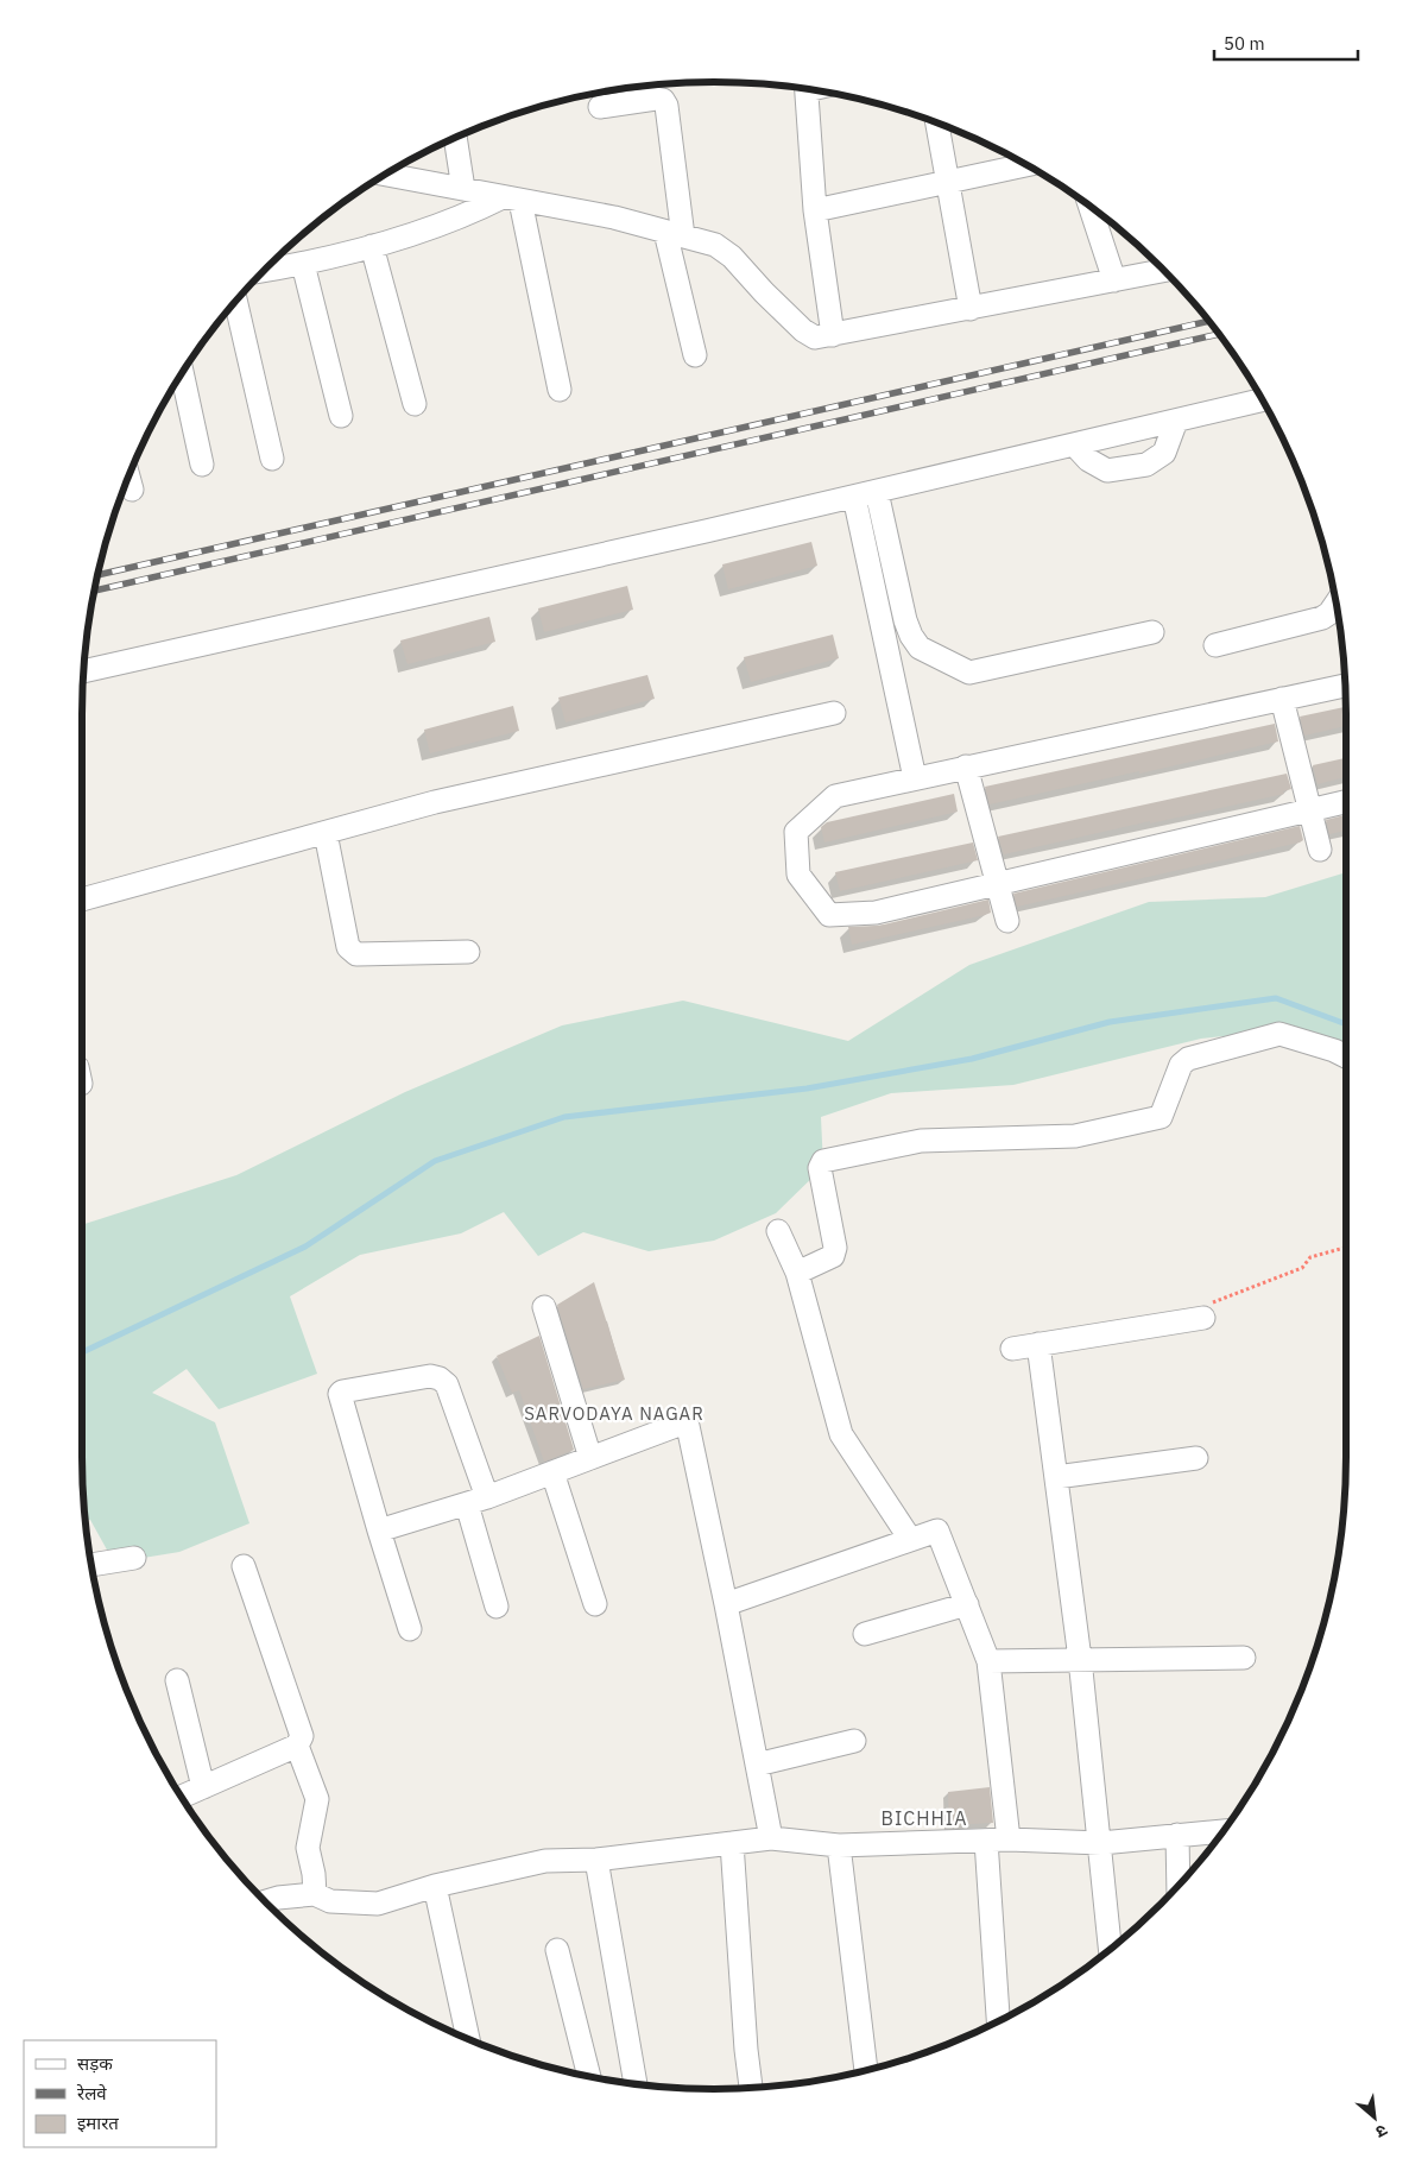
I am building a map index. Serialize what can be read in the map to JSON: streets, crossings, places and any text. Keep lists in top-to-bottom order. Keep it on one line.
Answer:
{"districts":["SARVODAYA NAGAR","BICHHIA"],"legend":["सड़क","रेलवे","इमारत"],"scale_bar":"50 m","north":"bottom right"}
